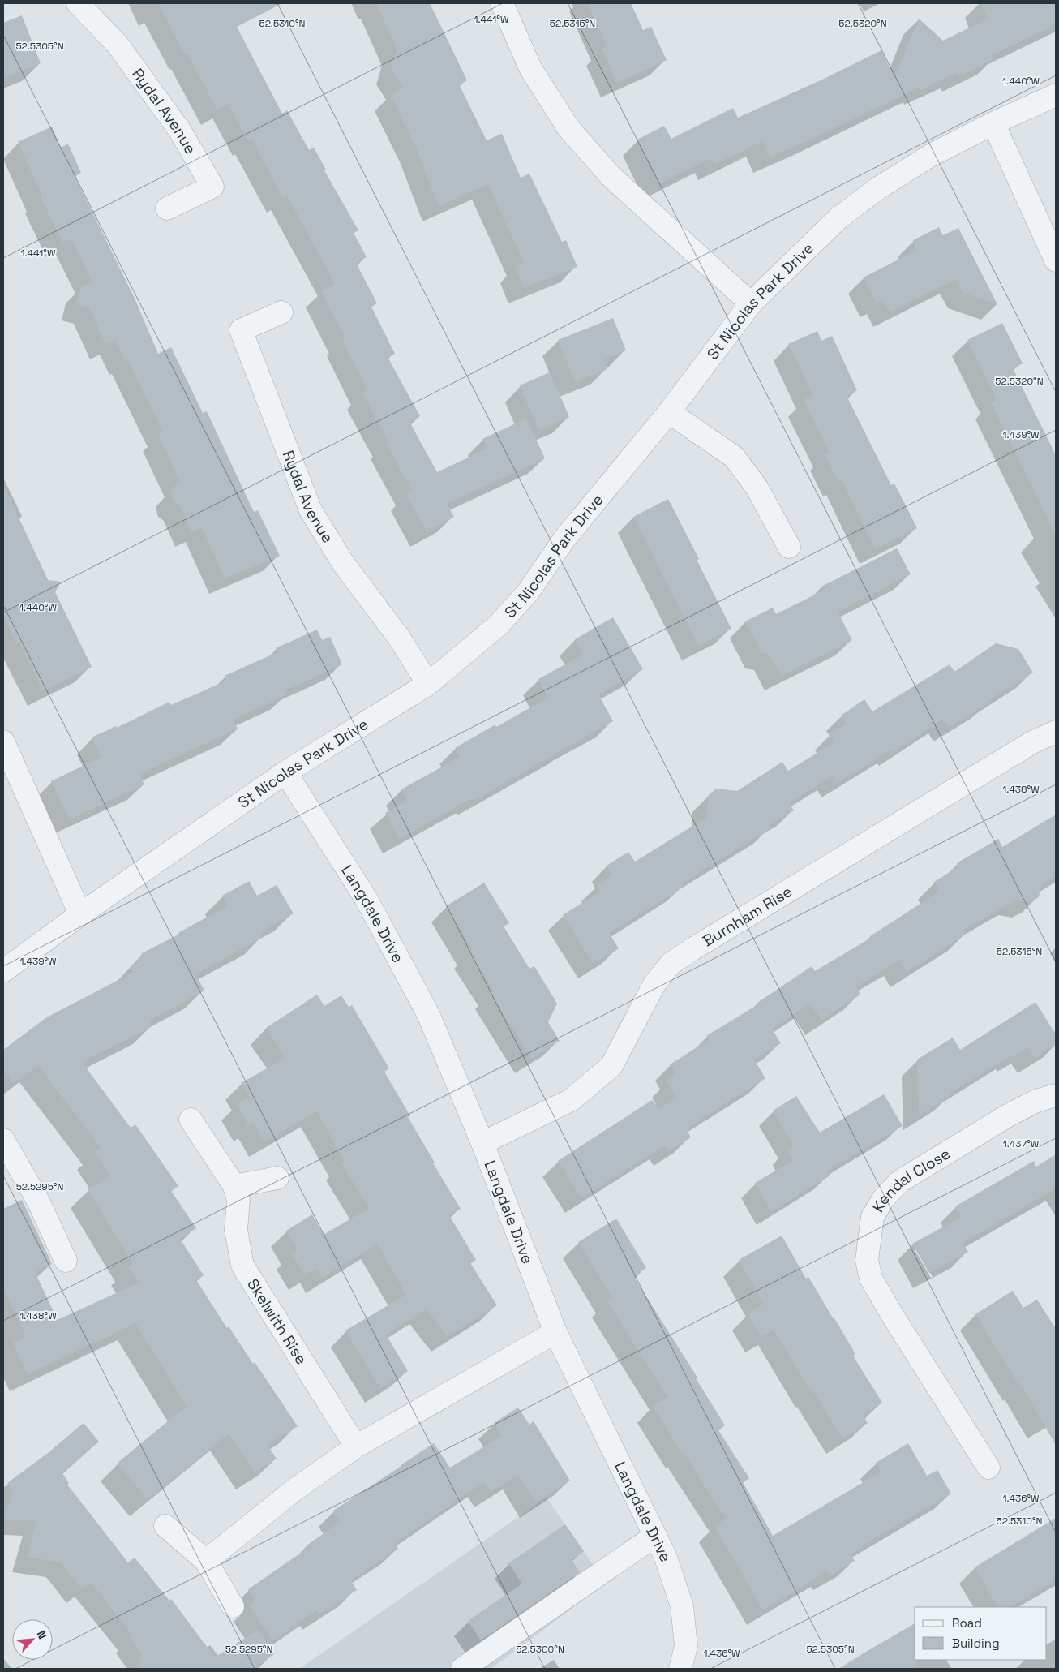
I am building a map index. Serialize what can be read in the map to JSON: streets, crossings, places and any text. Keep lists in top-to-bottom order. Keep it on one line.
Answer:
{"streets":{"street":["Rydal Avenue","St Nicolas Park Drive","Langdale Drive","Burnham Rise","Kendal Close","Skelwith Rise"]},"crossings":[["Rydal Avenue","St Nicolas Park Drive"],["St Nicolas Park Drive","Langdale Drive"],["Langdale Drive","Burnham Rise"]],"legend":["Road","Building"],"north":"top right","coordinates":["1.441°W","52.5310°N","52.5315°N","52.5320°N","52.5305°N","1.440°W","1.439°W","1.438°W","1.437°W","52.5295°N","1.436°W","52.5300°N"]}
